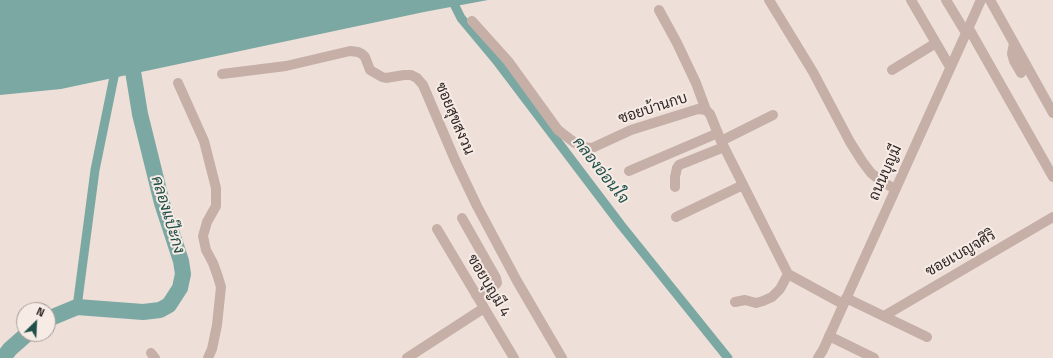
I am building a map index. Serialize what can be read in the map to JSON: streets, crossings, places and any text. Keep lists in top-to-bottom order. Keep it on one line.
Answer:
{"streets":{"street":["ซอยบ้านกบ","ซอยสุขสงวน","ถนนบุญมี","ซอยเบญจศิริ","ซอยบุญมี 4"]},"water":["คลองอ่อนใจ","คลองแป๊ะกง"],"north":"top right"}
